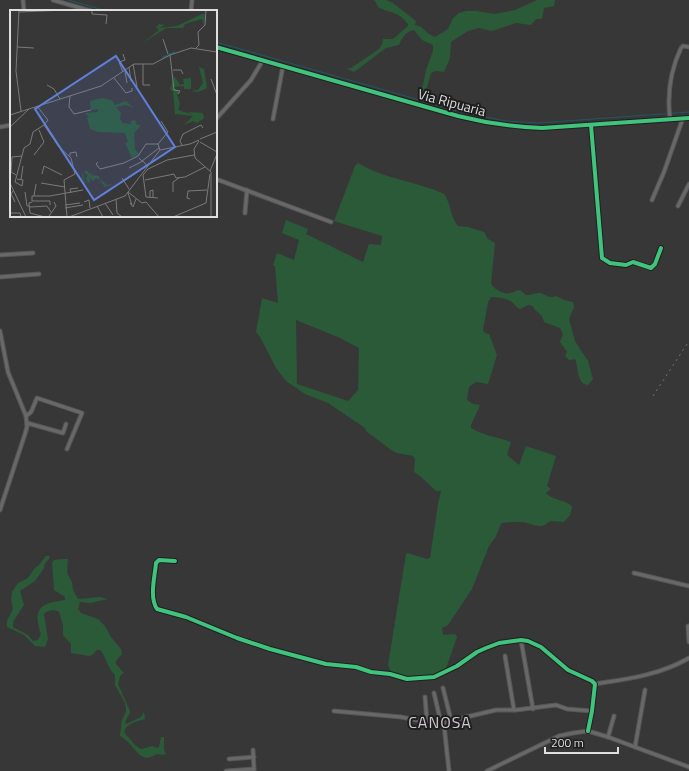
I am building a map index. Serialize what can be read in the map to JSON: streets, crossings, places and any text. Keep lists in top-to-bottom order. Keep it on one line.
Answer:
{"streets":{"street":["Via Ripuaria"]},"districts":["CANOSA"],"scale_bar":"200 m"}
